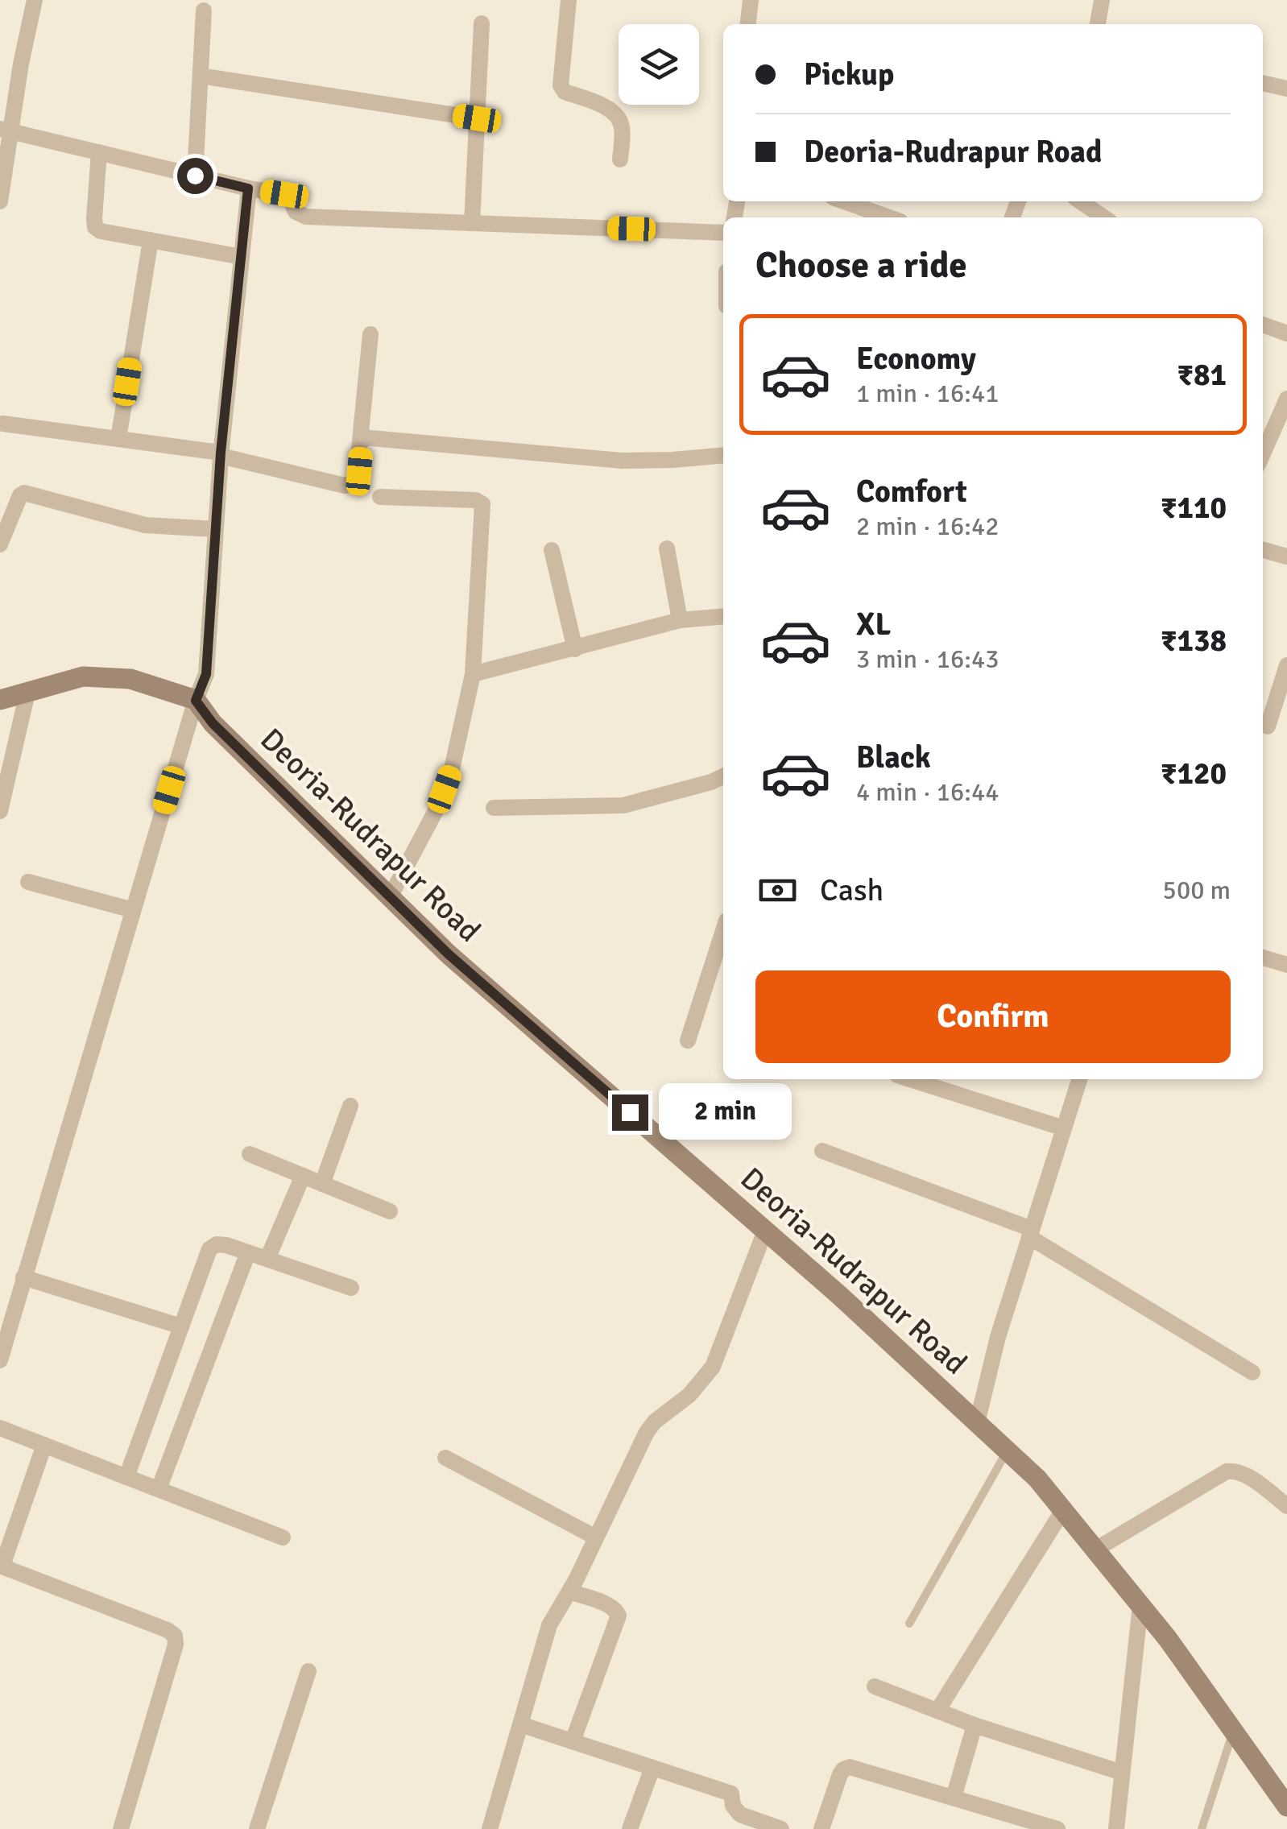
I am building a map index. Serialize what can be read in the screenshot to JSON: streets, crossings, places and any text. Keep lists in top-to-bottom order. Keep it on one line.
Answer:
{"streets":{"main road":["Deoria-Rudrapur Road"]},"page":{"banner":["Pickup","Deoria-Rudrapur Road"],"heading":"Choose a ride","list":[{"name":"Economy","note":"1 min · 16:41","value":"₹81"},{"name":"Comfort","note":"2 min · 16:42","value":"₹110"},{"name":"XL","note":"3 min · 16:43","value":"₹138"},{"name":"Black","note":"4 min · 16:44","value":"₹120"}],"pay":["Cash","500 m"],"buttons":"Confirm","bubble":"2 min"}}
